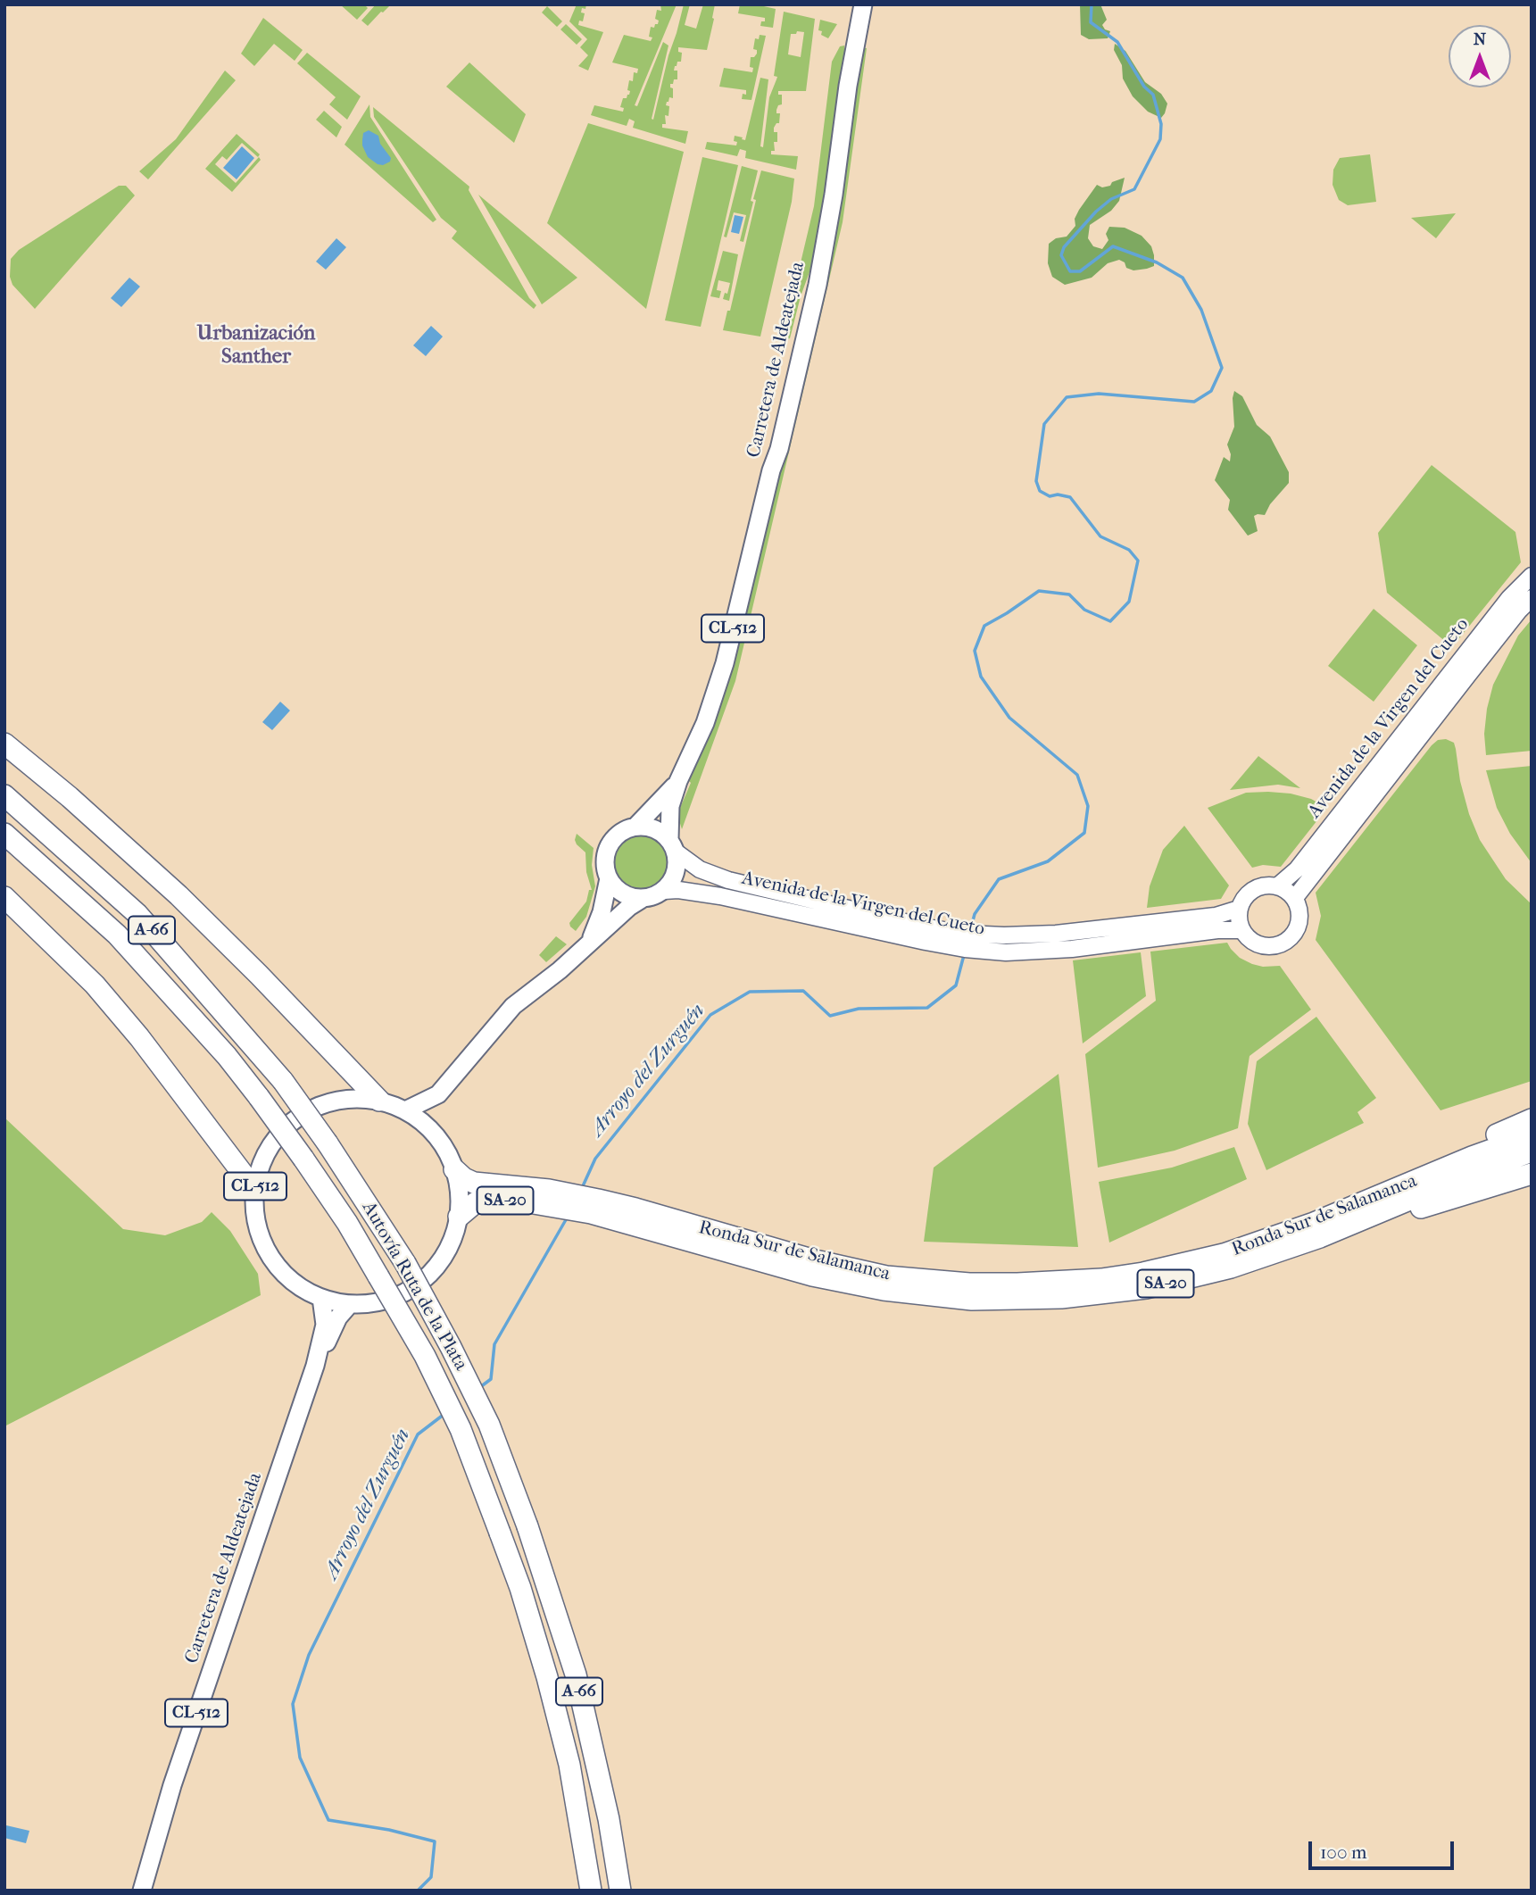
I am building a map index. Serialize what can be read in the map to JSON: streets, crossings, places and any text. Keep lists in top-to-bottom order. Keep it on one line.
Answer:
{"streets":{"highway":["A-66","SA-20","Ronda Sur de Salamanca","Autovía Ruta de la Plata"],"main road":["Carretera de Aldeatejada","CL-512","Avenida de la Virgen del Cueto"]},"crossings":[["Carretera de Aldeatejada","CL-512"],["Carretera de Aldeatejada","Avenida de la Virgen del Cueto"],["Carretera de Aldeatejada","Ronda Sur de Salamanca"],["CL-512","Avenida de la Virgen del Cueto"],["CL-512","Ronda Sur de Salamanca"]],"districts":["Urbanización Santher"],"water":["Arroyo del Zurguén"],"scale_bar":"100 m","north":"top"}
